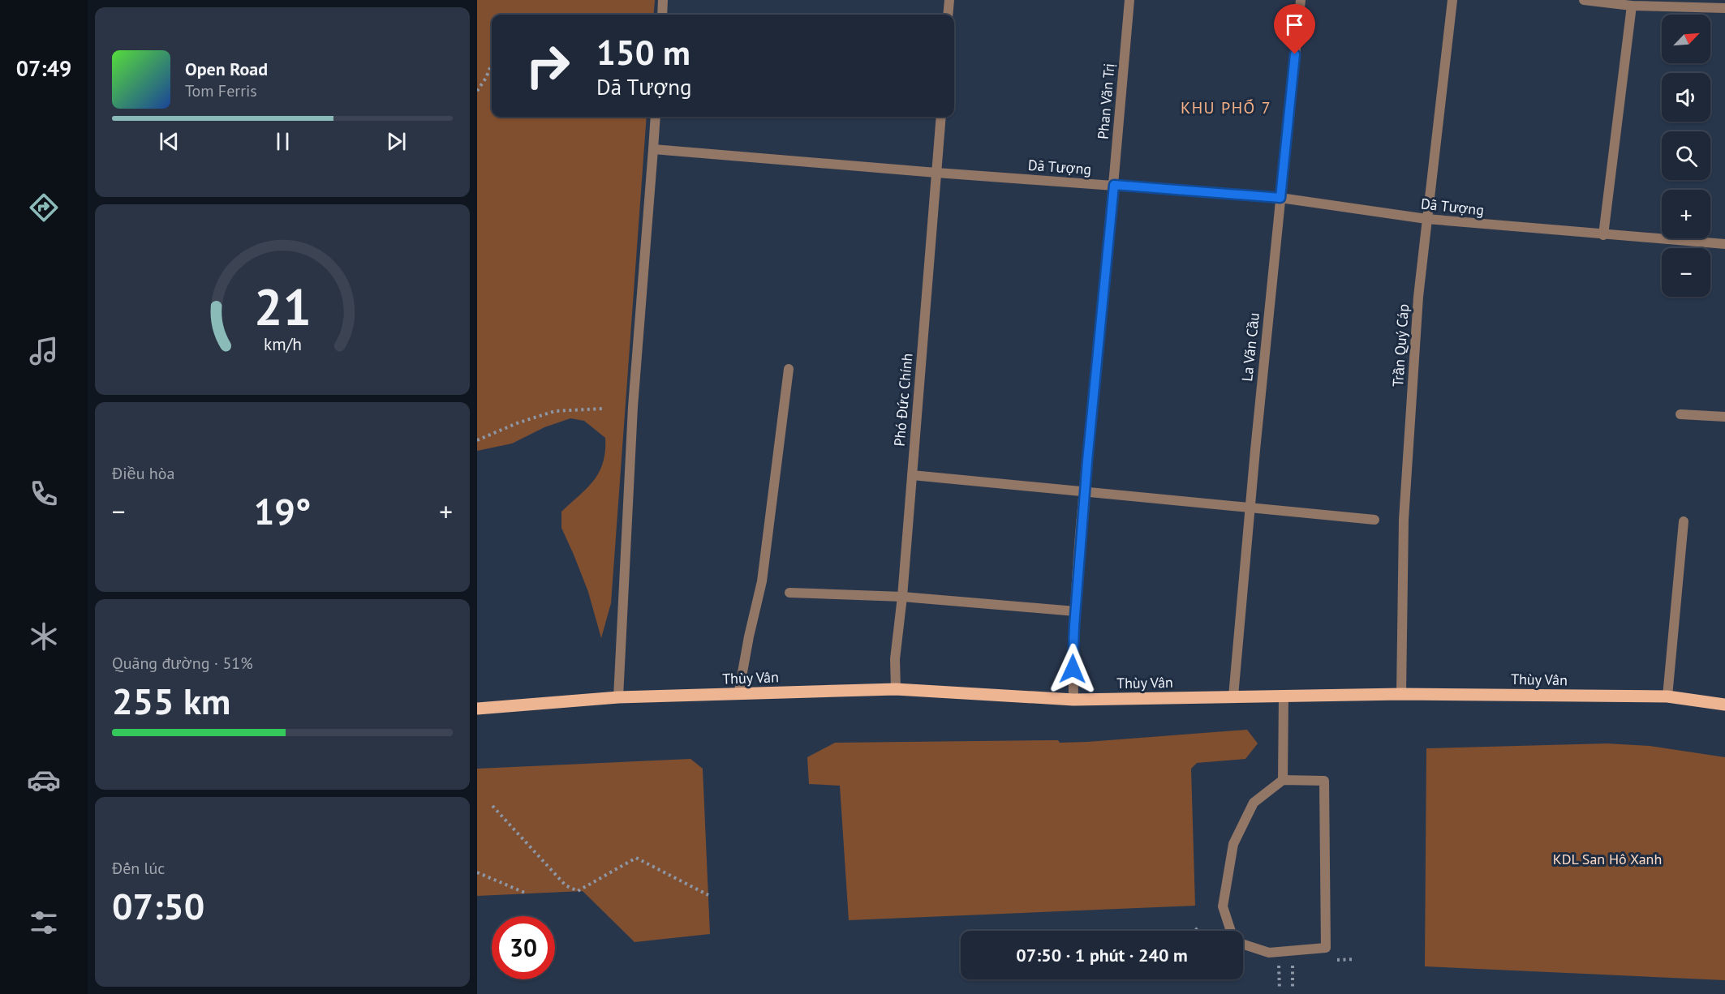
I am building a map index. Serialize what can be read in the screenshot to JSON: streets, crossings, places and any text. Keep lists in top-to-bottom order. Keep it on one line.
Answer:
{"streets":{"main road":["Thùy Vân"],"street":["Phan Văn Trị","Dã Tượng","Trần Quý Cáp","La Văn Cầu","Phó Đức Chính"]},"crossings":[["Phan Văn Trị","Dã Tượng"],["Phan Văn Trị","Thùy Vân"],["Dã Tượng","Trần Quý Cáp"],["Dã Tượng","La Văn Cầu"],["Dã Tượng","Phó Đức Chính"],["Trần Quý Cáp","Thùy Vân"],["La Văn Cầu","Thùy Vân"],["Phó Đức Chính","Thùy Vân"]],"districts":["KHU PHỐ 7"],"parks":["KDL San Hô Xanh"],"north":"top right","page":{"tabs":"07:49","map_buttons":["+","−"],"turn":["150 m","Dã Tượng"],"song":["Open Road","Tom Ferris"],"tile":["Điều hòa",["Quãng đường · 51%","255 km"],["Đến lúc","07:50"]],"heat":["−","19°","+"],"limit":"30","trip":"07:50 · 1 phút · 240 m","gauge":["21","km/h"]}}
